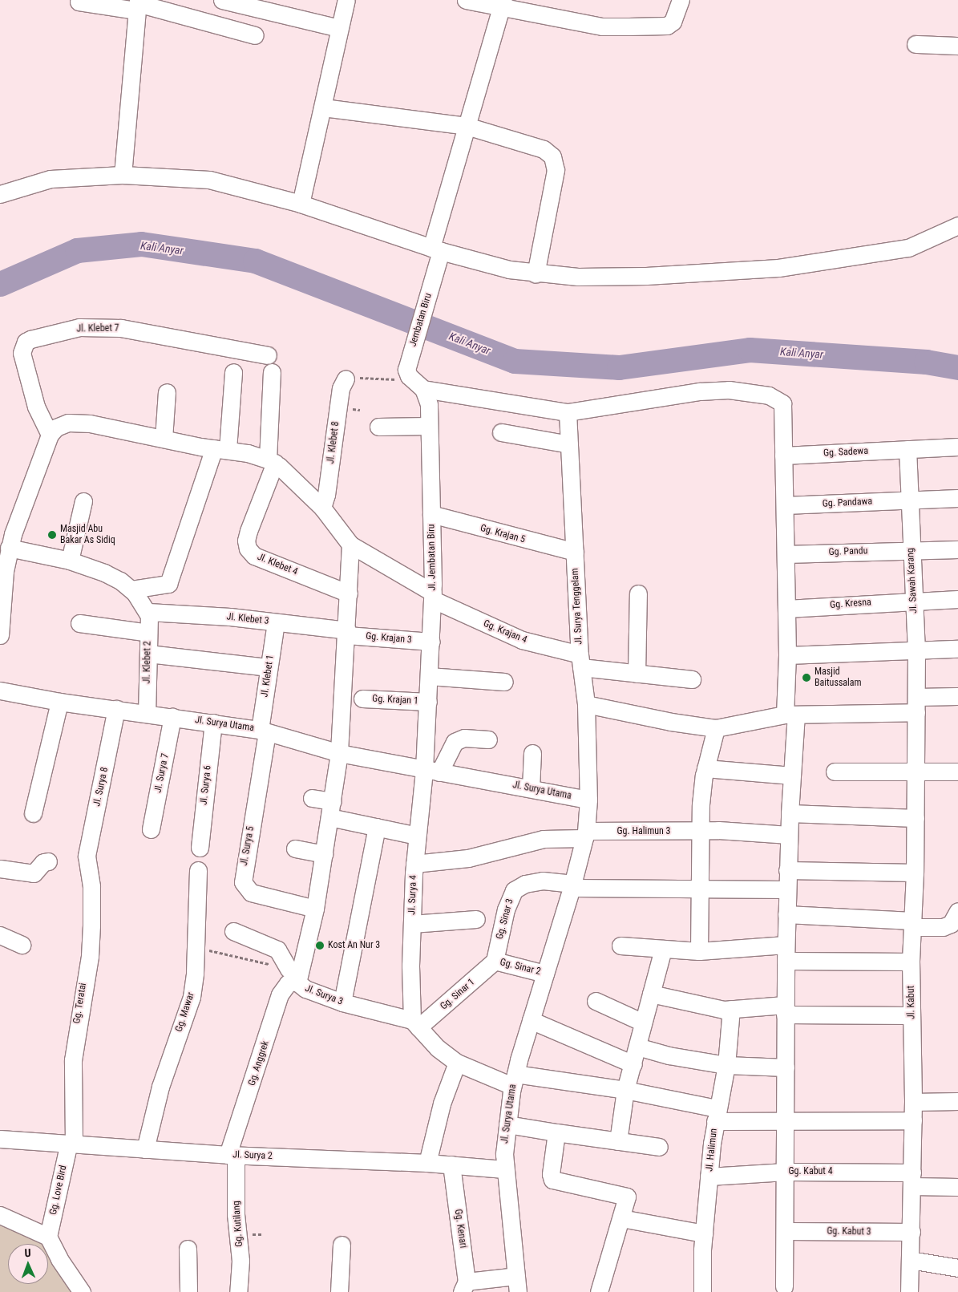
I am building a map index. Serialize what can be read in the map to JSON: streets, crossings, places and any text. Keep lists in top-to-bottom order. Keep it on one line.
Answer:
{"streets":{"street":["Jembatan Biru","Jl. Klebet 7","Jl. Klebet 8","Gg. Sadewa","Gg. Pandawa","Gg. Krajan 5","Gg. Pandu","Jl. Jembatan Biru","Jl. Klebet 4","Jl. Sawah Karang","Gg. Kresna","Jl. Surya Tenggelam","Jl. Klebet 3","Gg. Krajan 4","Gg. Krajan 3","Jl. Klebet 2","Jl. Klebet 1","Gg. Krajan 1","Jl. Surya Utama","Jl. Surya 7","Jl. Surya 6","Jl. Surya 8","Gg. Halimun 3","Jl. Surya 5","Jl. Surya 4","Gg. Sinar 3","Gg. Sinar 2","Gg. Sinar 1","Jl. Surya 3","Jl. Kabut","Gg. Teratai","Gg. Mawar","Gg. Anggrek","Jl. Halimun","Jl. Surya 2","Gg. Kabut 4","Gg. Love Bird","Gg. Kutilang","Gg. Kenari","Gg. Kabut 3"]},"crossings":[["Gg. Sadewa","Jl. Sawah Karang"],["Gg. Pandawa","Jl. Sawah Karang"],["Gg. Krajan 5","Jl. Jembatan Biru"],["Gg. Krajan 5","Jl. Surya Tenggelam"],["Gg. Pandu","Jl. Sawah Karang"],["Jl. Jembatan Biru","Gg. Krajan 4"],["Jl. Jembatan Biru","Gg. Krajan 3"],["Jl. Jembatan Biru","Gg. Krajan 1"],["Jl. Jembatan Biru","Jl. Surya Utama"],["Jl. Jembatan Biru","Jl. Surya 4"],["Jl. Klebet 4","Jl. Surya 3"],["Jl. Sawah Karang","Gg. Kresna"],["Jl. Sawah Karang","Jl. Kabut"],["Jl. Surya Tenggelam","Gg. Krajan 4"],["Jl. Surya Tenggelam","Jl. Surya Utama"],["Jl. Klebet 3","Gg. Krajan 3"],["Jl. Klebet 3","Jl. Klebet 2"],["Jl. Klebet 3","Jl. Klebet 1"],["Jl. Klebet 3","Jl. Surya 3"],["Gg. Krajan 4","Jl. Surya 3"],["Gg. Krajan 3","Jl. Surya 3"],["Jl. Klebet 2","Jl. Surya Utama"],["Jl. Klebet 1","Jl. Surya Utama"],["Jl. Klebet 1","Jl. Surya 5"],["Jl. Surya Utama","Jl. Surya 7"],["Jl. Surya Utama","Jl. Surya 6"],["Jl. Surya Utama","Jl. Surya 8"],["Jl. Surya Utama","Gg. Halimun 3"],["Jl. Surya Utama","Jl. Surya 5"],["Jl. Surya Utama","Jl. Surya 4"],["Jl. Surya Utama","Gg. Sinar 3"],["Jl. Surya Utama","Gg. Sinar 2"],["Jl. Surya Utama","Jl. Surya 3"],["Jl. Surya Utama","Jl. Surya 2"],["Jl. Surya 8","Gg. Teratai"],["Gg. Halimun 3","Jl. Surya 4"],["Jl. Surya 5","Jl. Surya 3"],["Jl. Surya 4","Gg. Sinar 1"],["Jl. Surya 4","Jl. Surya 3"],["Gg. Sinar 3","Gg. Sinar 2"],["Gg. Sinar 3","Gg. Sinar 1"],["Gg. Sinar 2","Gg. Sinar 1"],["Gg. Sinar 1","Jl. Surya 3"],["Jl. Surya 3","Gg. Anggrek"],["Jl. Kabut","Gg. Kabut 4"],["Jl. Kabut","Gg. Kabut 3"],["Gg. Teratai","Jl. Surya 2"],["Gg. Teratai","Gg. Love Bird"],["Gg. Mawar","Jl. Surya 2"],["Gg. Anggrek","Jl. Surya 2"],["Gg. Anggrek","Gg. Kutilang"],["Jl. Halimun","Gg. Kabut 4"],["Jl. Surya 2","Gg. Love Bird"],["Jl. Surya 2","Gg. Kutilang"],["Jl. Surya 2","Gg. Kenari"]],"water":["Kali Anyar"],"places":["Masjid Abu Bakar As Sidiq","Masjid Baitussalam","Kost An Nur 3"],"north":"top"}
